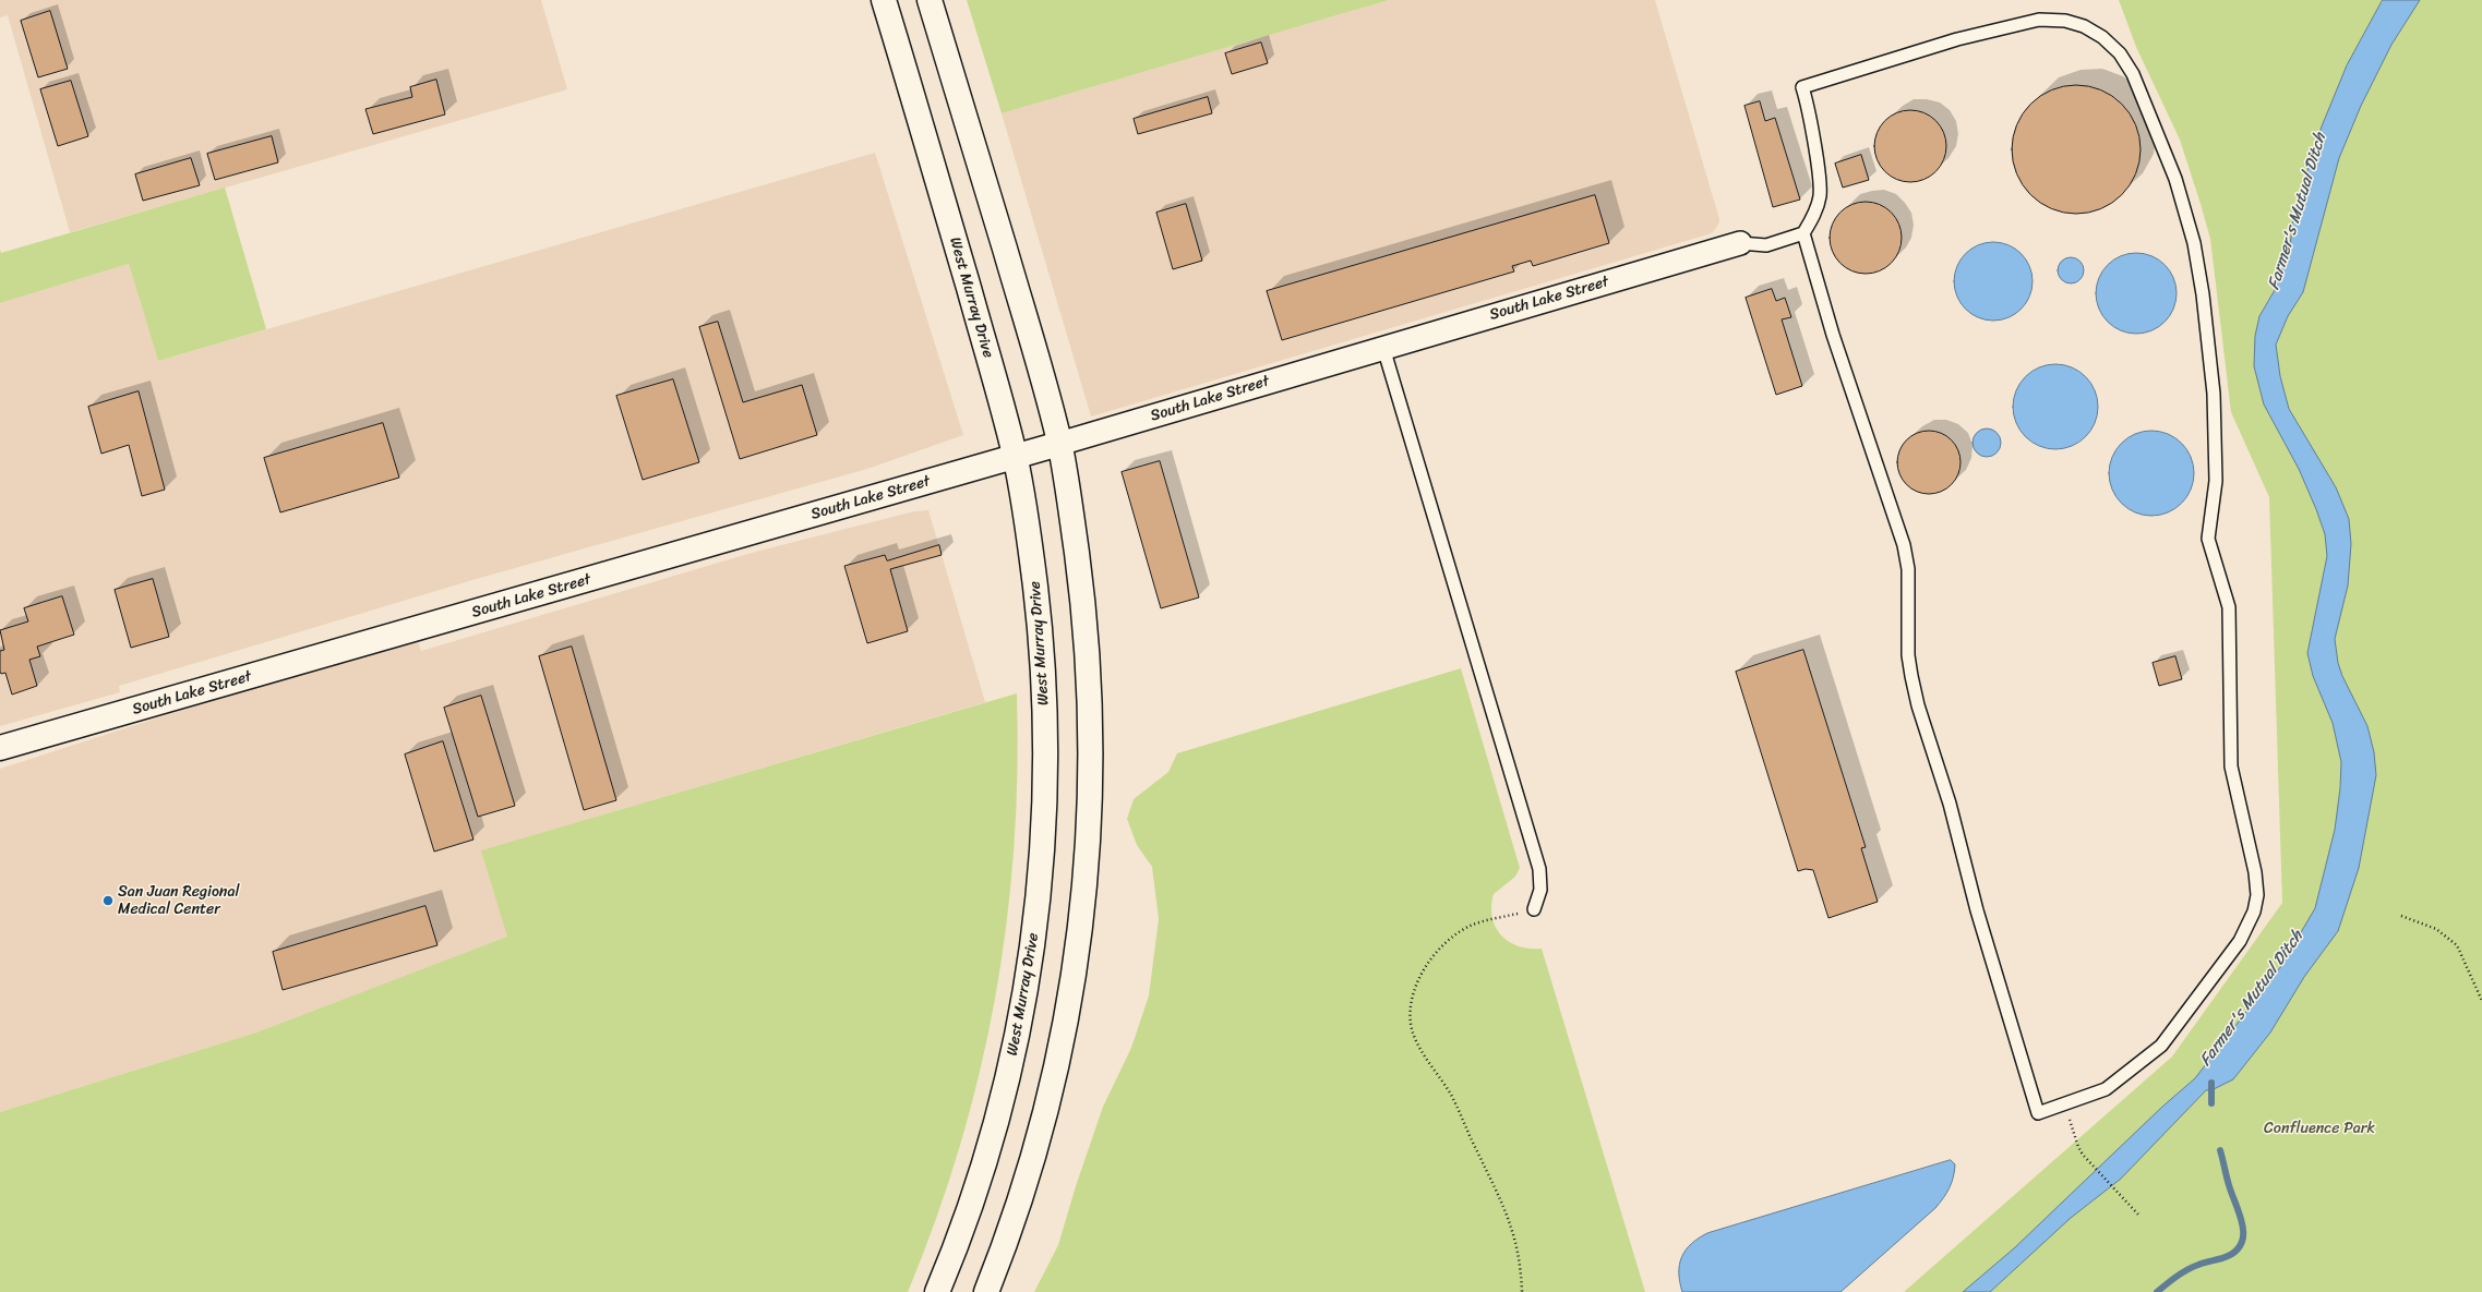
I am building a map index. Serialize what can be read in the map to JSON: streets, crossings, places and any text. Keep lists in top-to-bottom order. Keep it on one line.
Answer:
{"streets":{"main road":["West Murray Drive","South Lake Street"]},"crossings":[["West Murray Drive","South Lake Street"]],"water":["Farmer's Mutual Ditch"],"parks":["Confluence Park"],"places":["San Juan Regional Medical Center"]}
